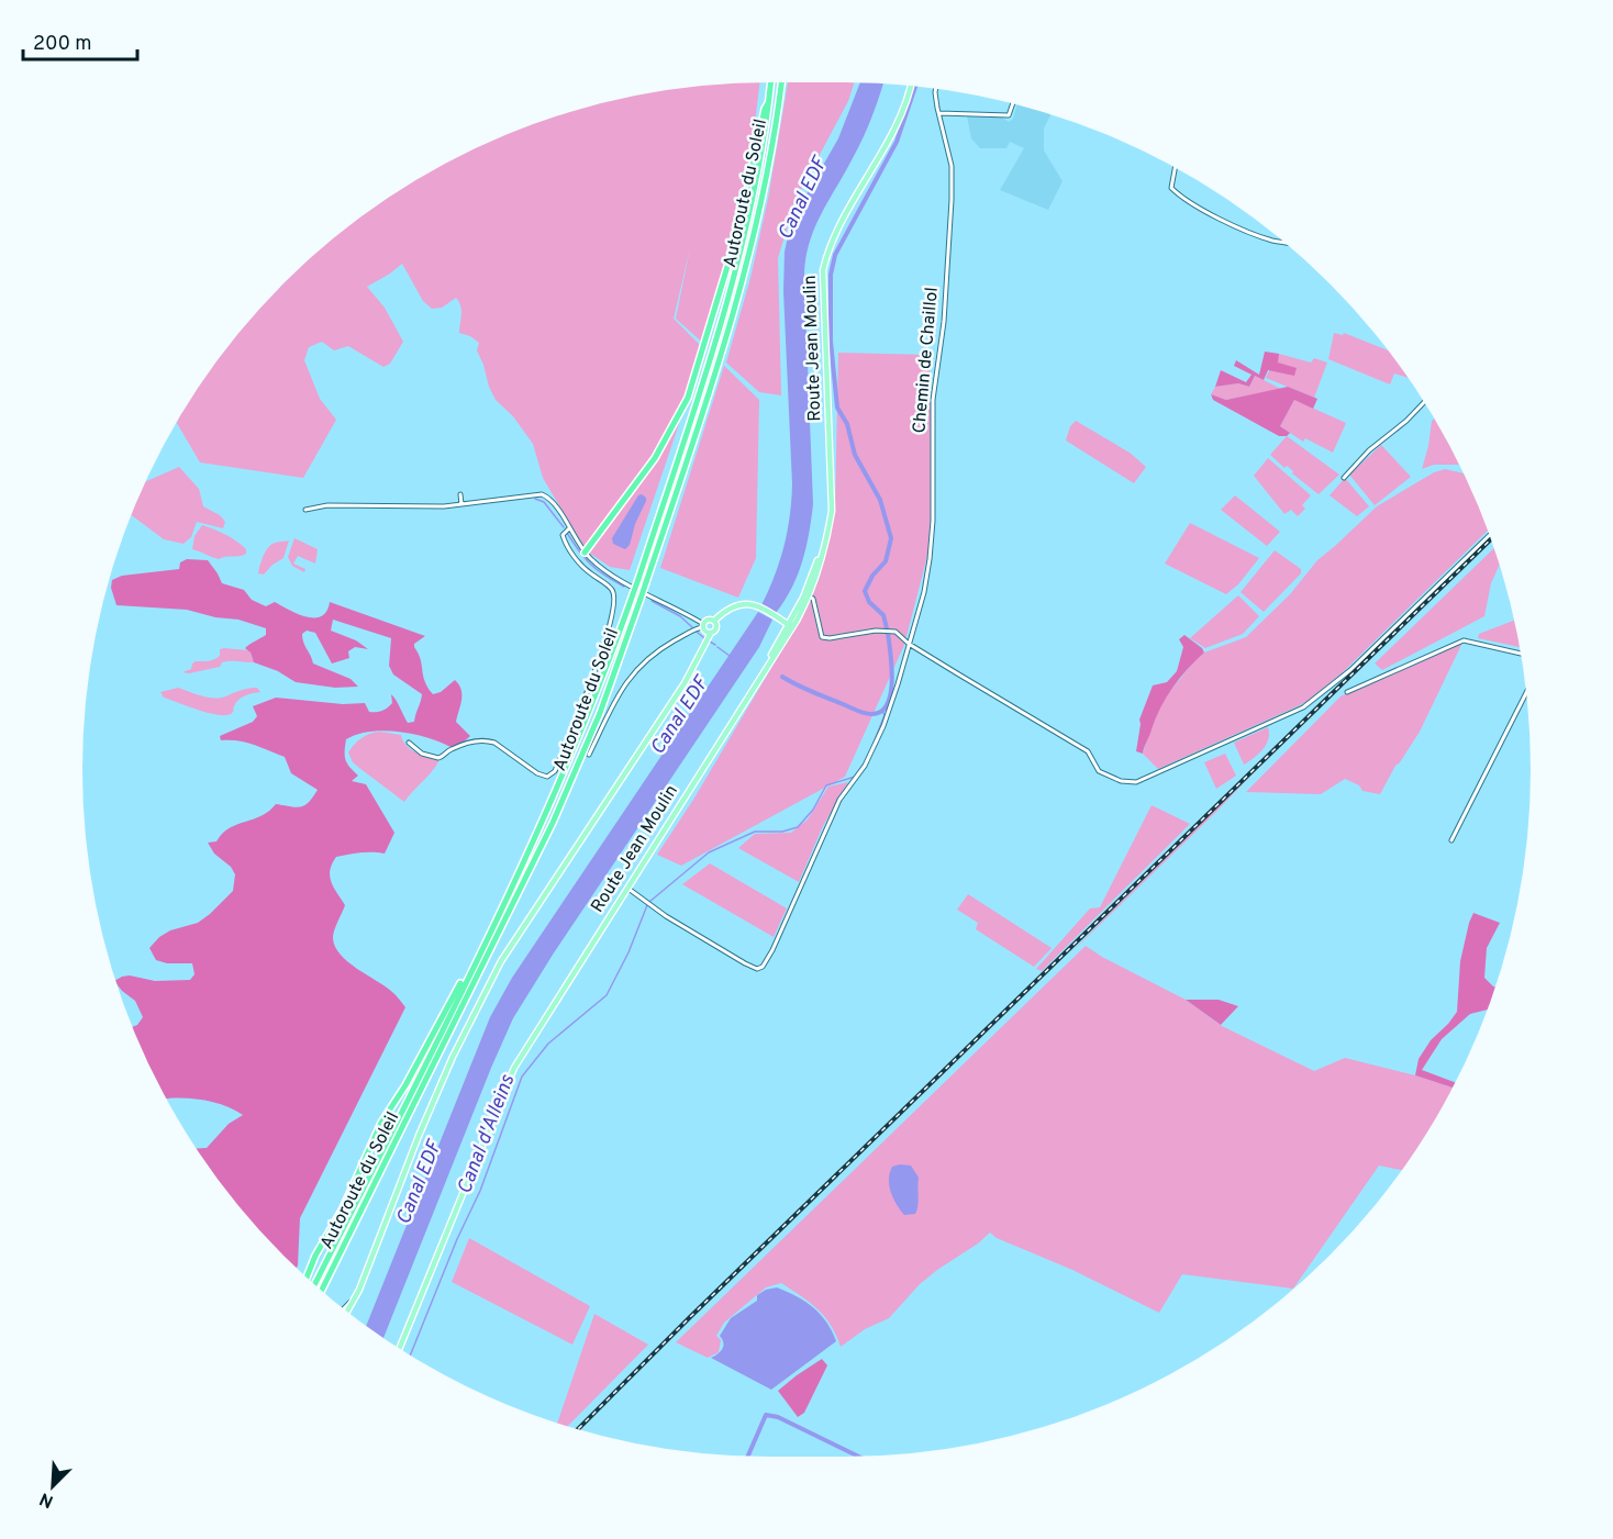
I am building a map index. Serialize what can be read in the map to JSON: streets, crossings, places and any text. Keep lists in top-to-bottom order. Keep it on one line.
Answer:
{"streets":{"highway":["Autoroute du Soleil"],"main road":["Route Jean Moulin"],"street":["Chemin de Chaillol"]},"crossings":[["Route Jean Moulin","Chemin de Chaillol"]],"water":["Canal EDF","Canal d'Alleins"],"scale_bar":"200 m","north":"bottom left"}
